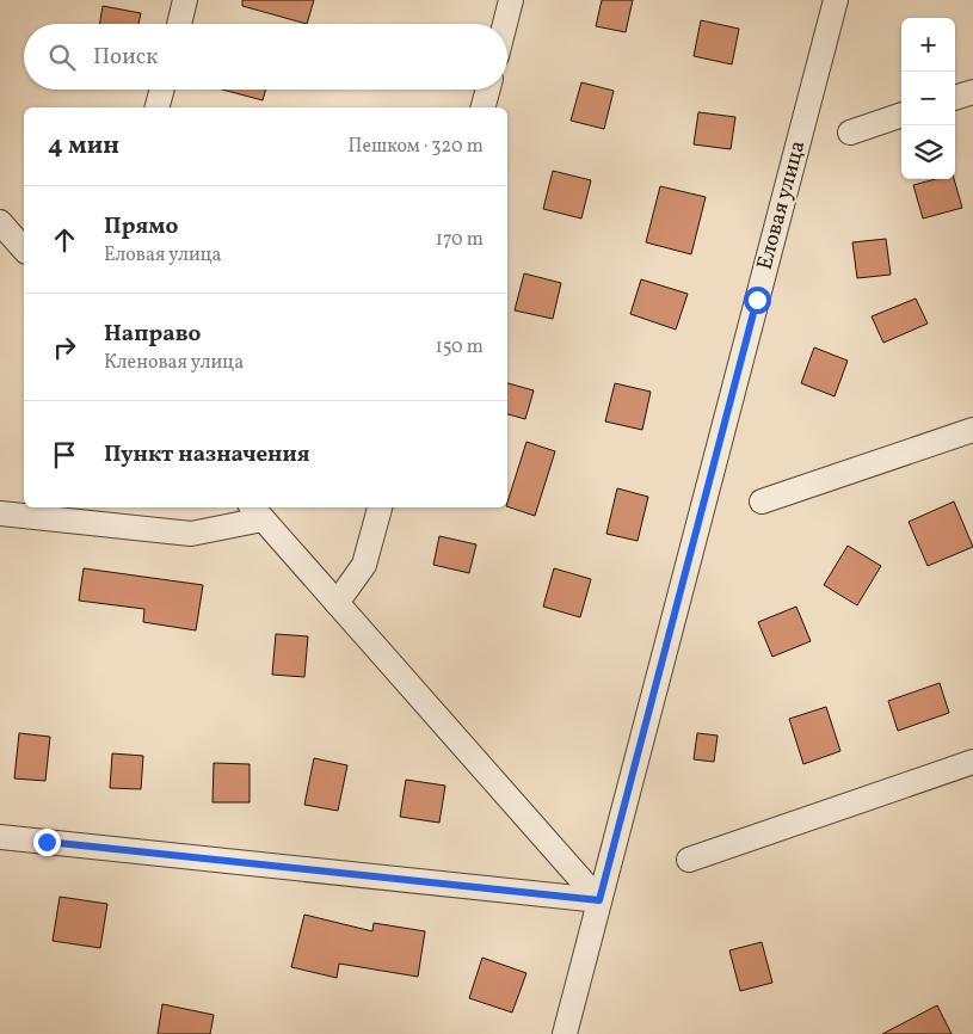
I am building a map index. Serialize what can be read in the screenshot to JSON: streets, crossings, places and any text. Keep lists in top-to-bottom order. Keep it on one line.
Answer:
{"streets":{"street":["Еловая улица"]},"page":{"map_buttons":["+","−"],"search":"Поиск","heading":["4 мин","Пешком · 320 m"],"list":[["Прямо","Еловая улица","170 m"],["Направо","Кленовая улица","150 m"],"Пункт назначения"]}}
